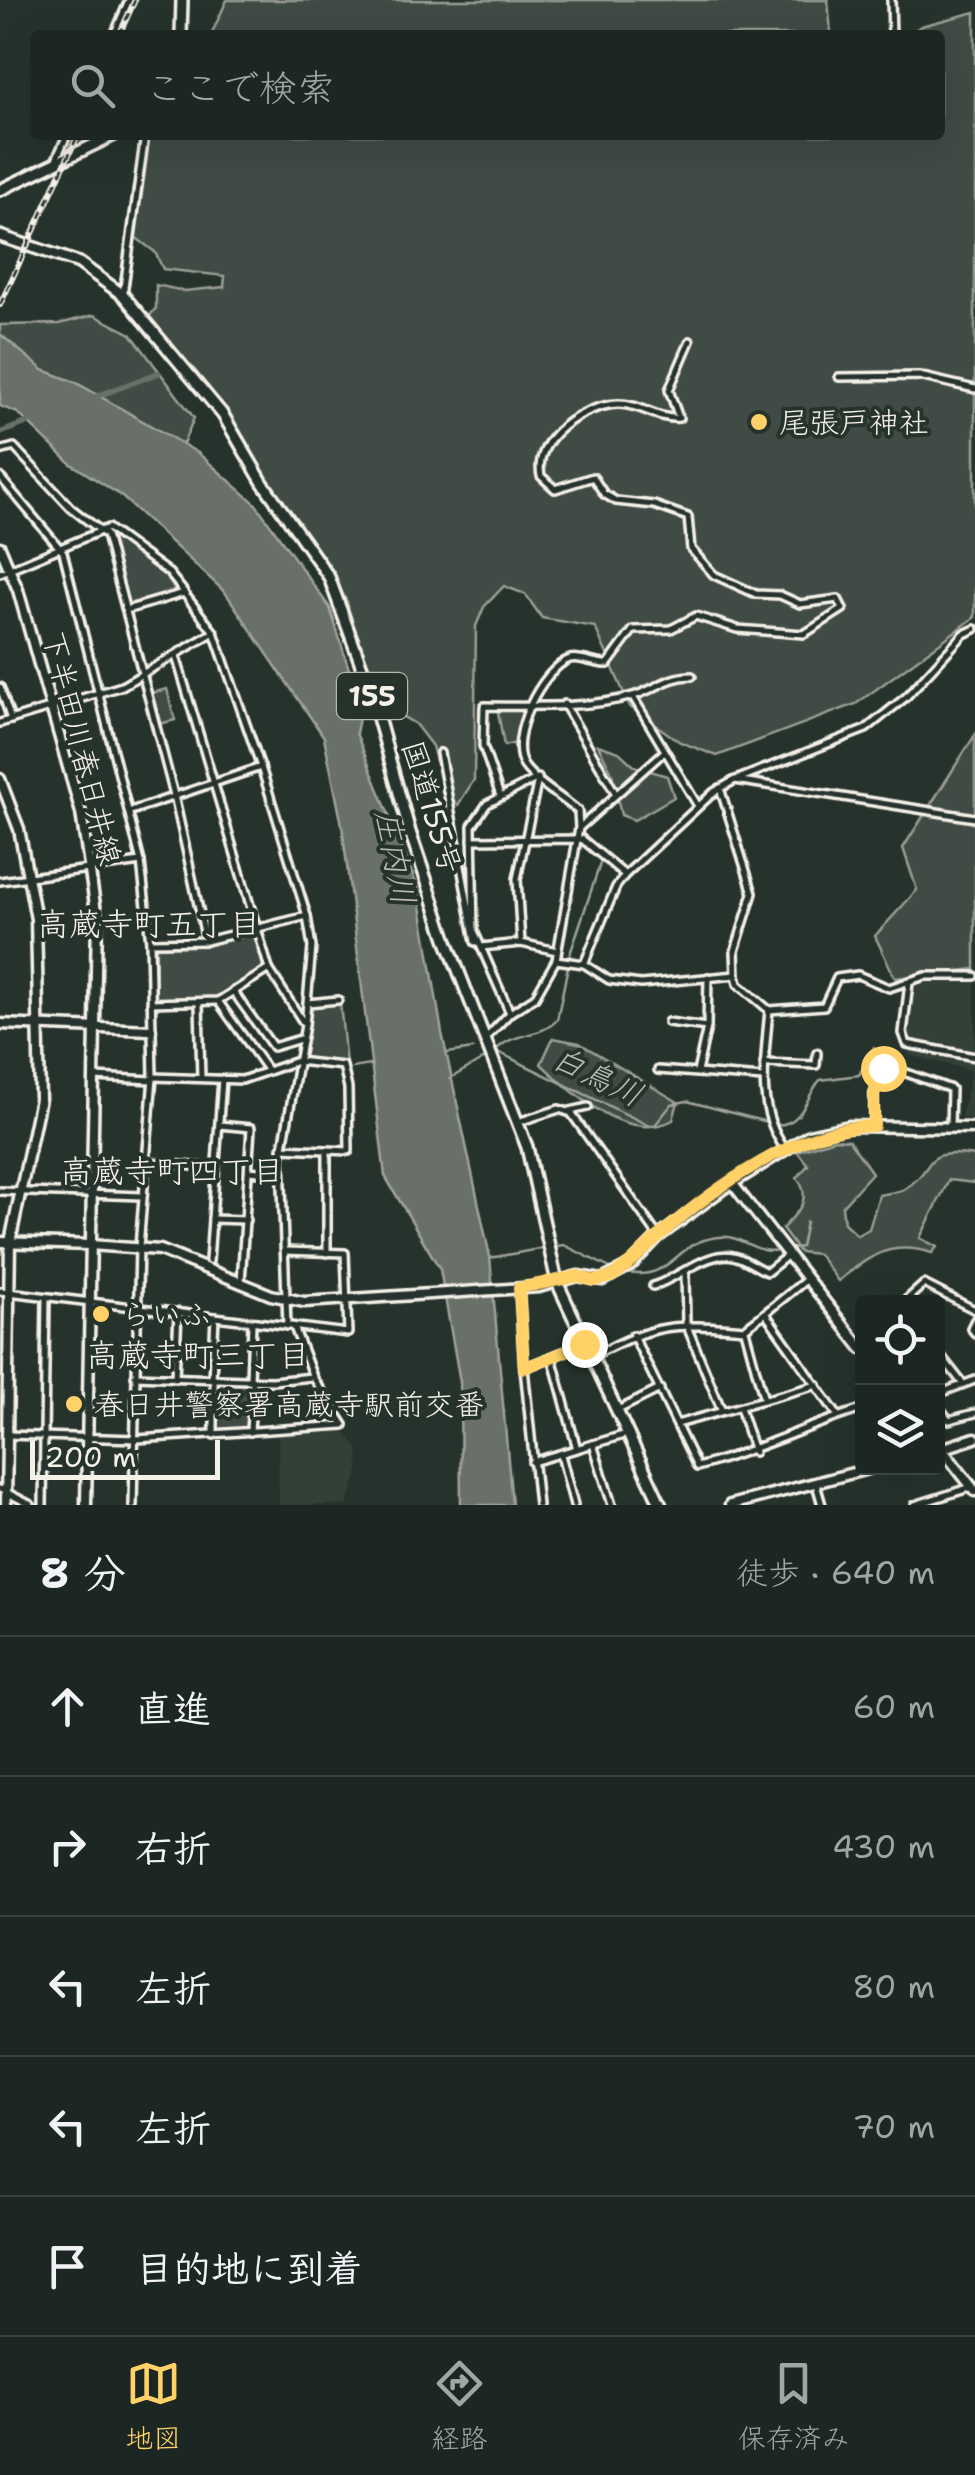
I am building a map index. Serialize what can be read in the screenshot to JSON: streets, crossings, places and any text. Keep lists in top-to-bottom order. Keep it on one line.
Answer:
{"streets":{"highway":["155","国道155号"],"street":["下半田川春日井線"]},"districts":["高蔵寺町五丁目","高蔵寺町四丁目","高蔵寺町三丁目"],"water":["庄内川","白鳥川"],"places":["尾張戸神社","らいふ","春日井警察署高蔵寺駅前交番"],"scale_bar":"200 m","page":{"search":"ここで検索","scale":"200 m","heading":["8 分","徒歩 · 640 m"],"list":[["直進","60 m"],["右折","430 m"],["左折","80 m"],["左折","70 m"],"目的地に到着"],"nav":["地図","経路","保存済み"]}}
